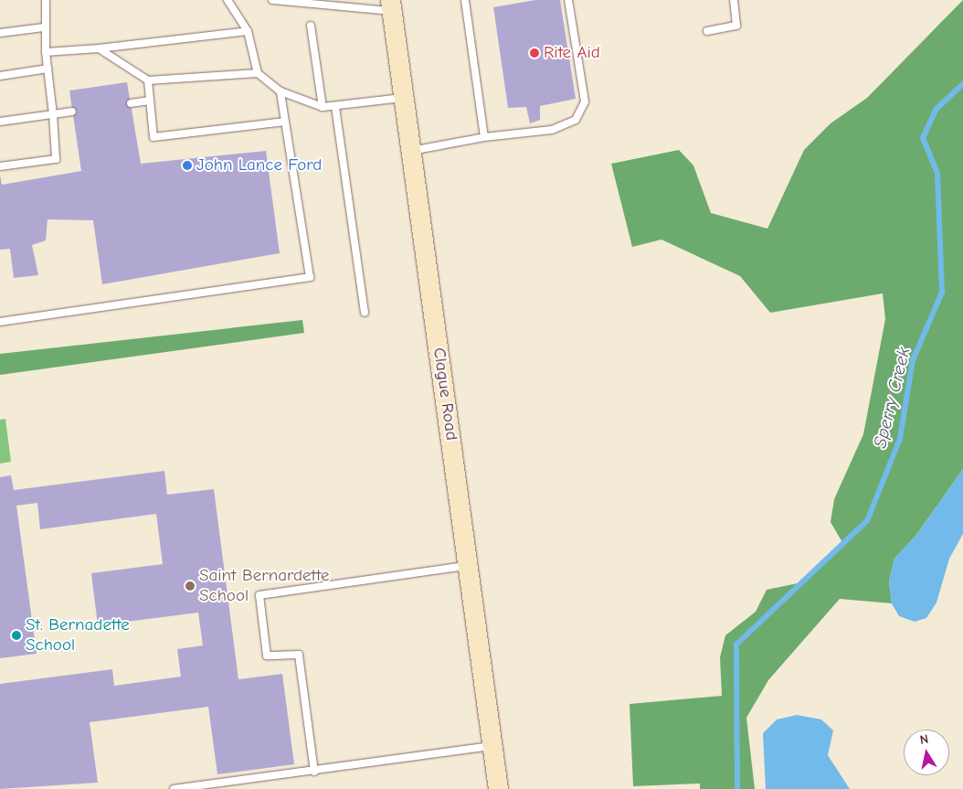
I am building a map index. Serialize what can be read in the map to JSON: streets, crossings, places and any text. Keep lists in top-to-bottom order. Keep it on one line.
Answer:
{"streets":{"main road":["Clague Road"]},"water":["Sperry Creek"],"places":["Rite Aid","John Lance Ford","Saint Bernardette School","St. Bernadette School"],"north":"top"}
